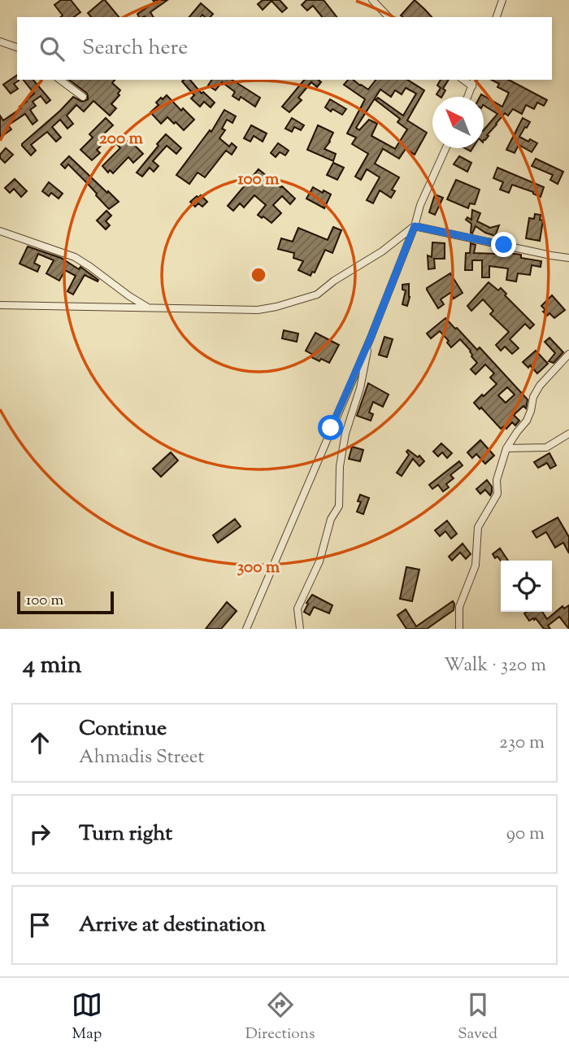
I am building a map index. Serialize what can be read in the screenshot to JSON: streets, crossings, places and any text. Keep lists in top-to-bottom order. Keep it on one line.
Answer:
{"scale_bar":"100 m","north":"top left","page":{"search":"Search here","scale":"100 m","heading":["4 min","Walk · 320 m"],"list":[["Continue","Ahmadis Street","230 m"],["Turn right","90 m"],"Arrive at destination"],"nav":["Map","Directions","Saved"]},"rings":["200 m","100 m","300 m"]}
